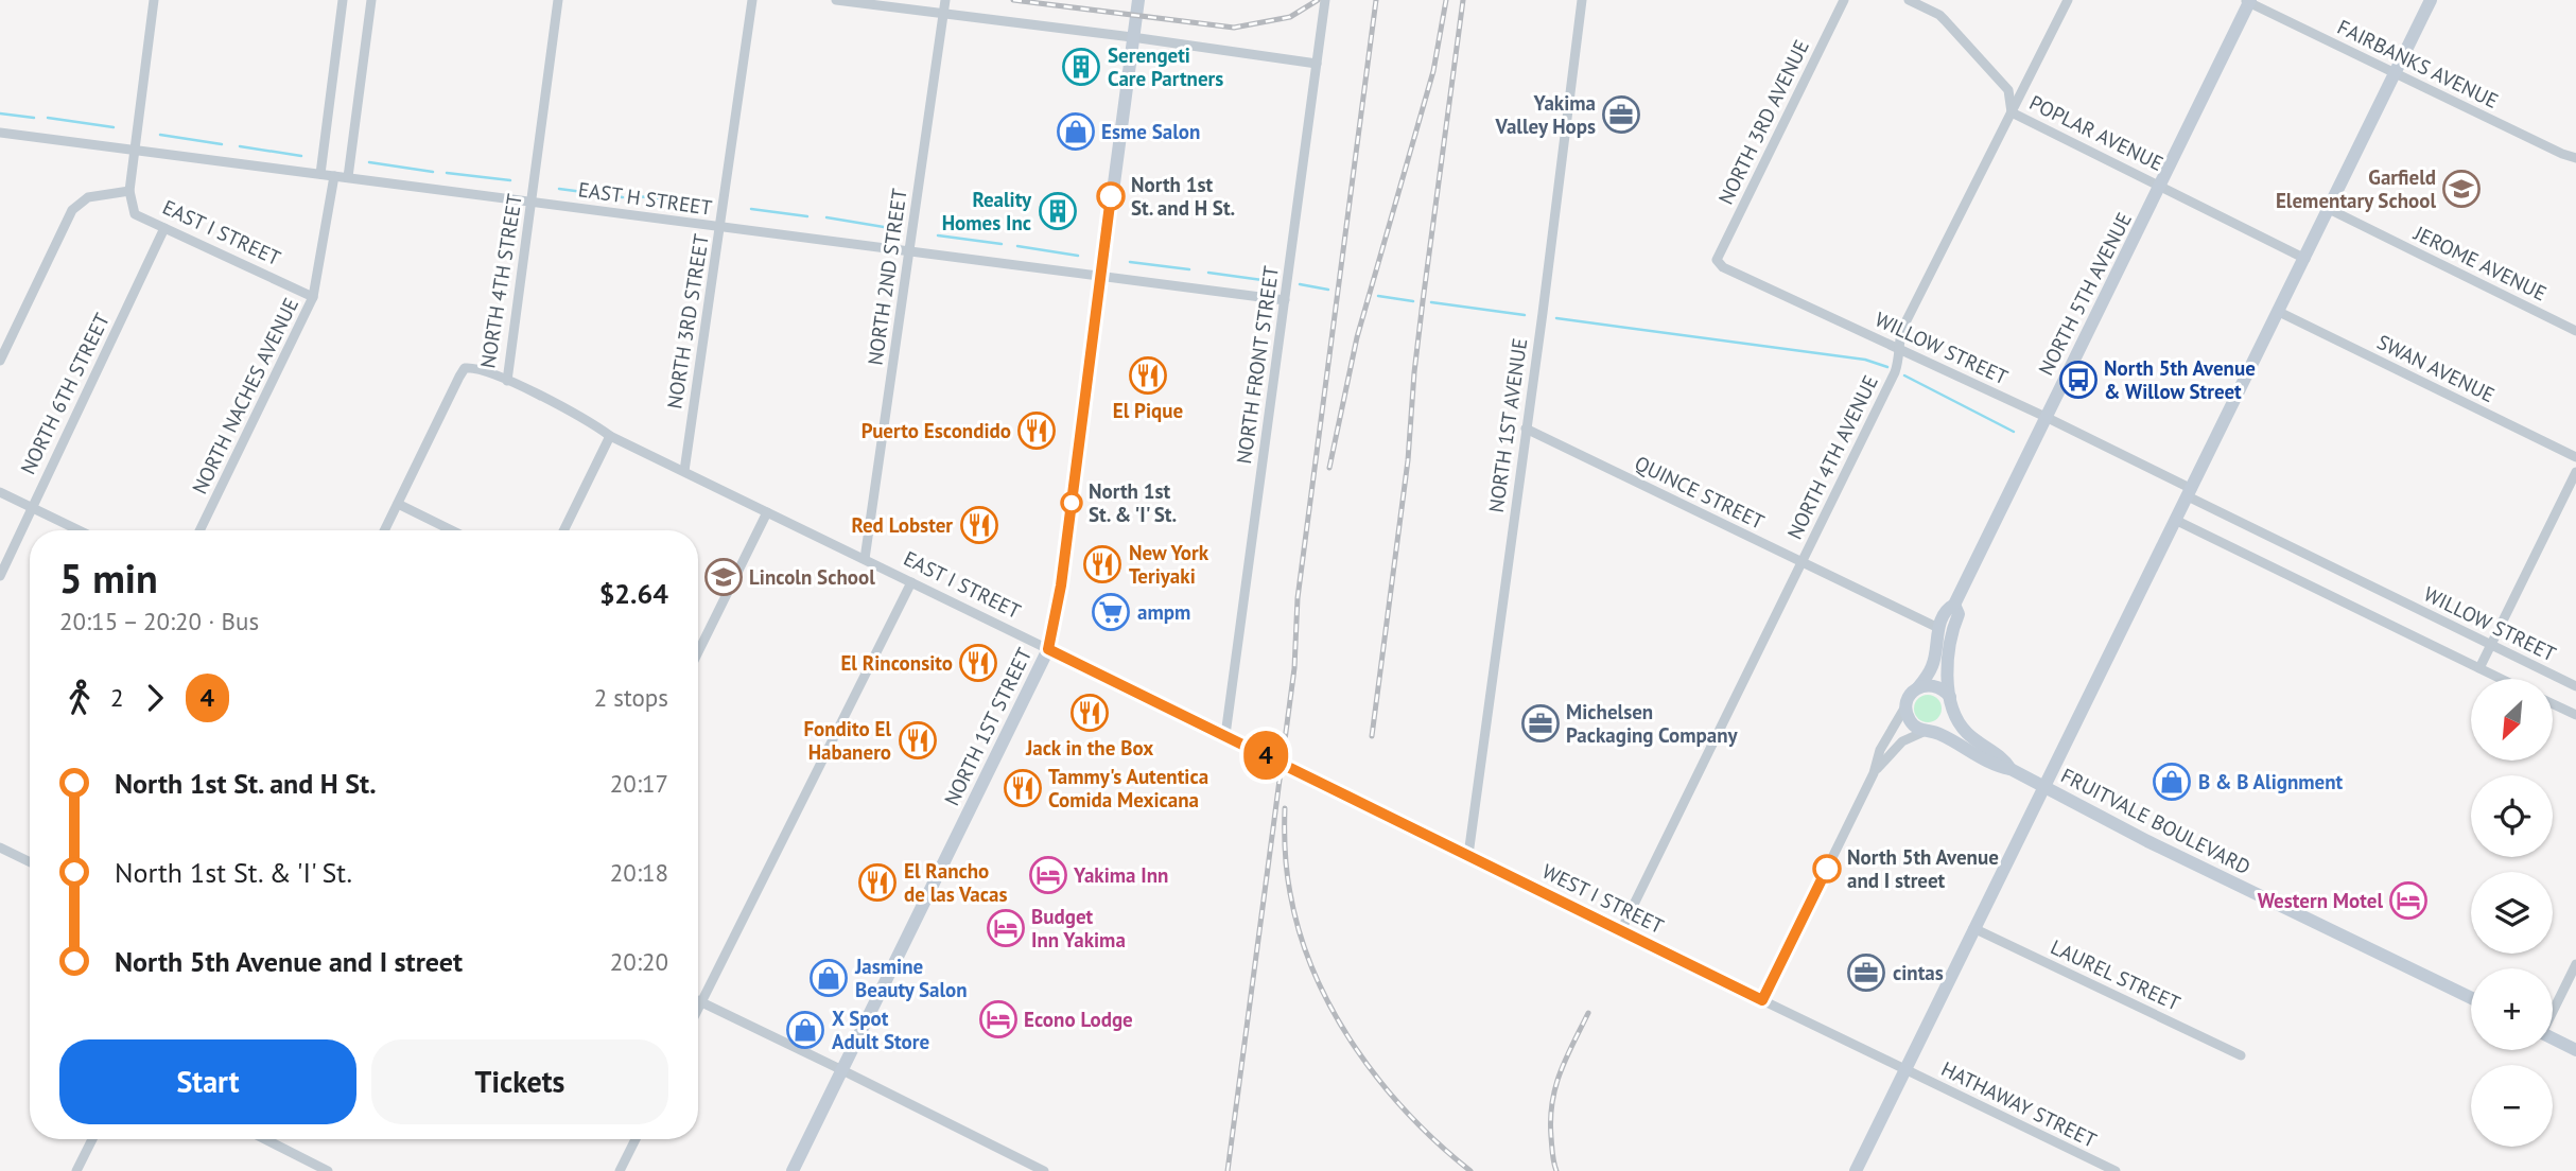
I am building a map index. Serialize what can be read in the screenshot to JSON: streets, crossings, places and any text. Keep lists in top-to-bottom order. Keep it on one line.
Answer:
{"streets":{"main road":["EAST I STREET","NORTH 5TH AVENUE","NORTH 1ST STREET","FRUITVALE BOULEVARD","WEST I STREET"],"street":["FAIRBANKS AVENUE","NORTH 3RD AVENUE","POPLAR AVENUE","EAST H STREET","JEROME AVENUE","NORTH 2ND STREET","NORTH 4TH STREET","NORTH 3RD STREET","WILLOW STREET","NORTH FRONT STREET","SWAN AVENUE","NORTH 6TH STREET","NORTH NACHES AVENUE","NORTH 1ST AVENUE","NORTH 4TH AVENUE","QUINCE STREET","LAUREL STREET","HATHAWAY STREET"]},"crossings":[["FAIRBANKS AVENUE","NORTH 5TH AVENUE"],["NORTH 3RD AVENUE","WILLOW STREET"],["POPLAR AVENUE","NORTH 5TH AVENUE"],["POPLAR AVENUE","NORTH 4TH AVENUE"],["EAST H STREET","NORTH 2ND STREET"],["EAST H STREET","NORTH 4TH STREET"],["EAST H STREET","NORTH 3RD STREET"],["EAST H STREET","NORTH FRONT STREET"],["EAST H STREET","NORTH NACHES AVENUE"],["EAST H STREET","NORTH 1ST STREET"],["EAST I STREET","NORTH 2ND STREET"],["EAST I STREET","NORTH 4TH STREET"],["EAST I STREET","NORTH 3RD STREET"],["EAST I STREET","NORTH FRONT STREET"],["EAST I STREET","NORTH 6TH STREET"],["EAST I STREET","NORTH NACHES AVENUE"],["EAST I STREET","NORTH 1ST STREET"],["EAST I STREET","WEST I STREET"],["NORTH 5TH AVENUE","WILLOW STREET"],["NORTH 5TH AVENUE","QUINCE STREET"],["NORTH 5TH AVENUE","FRUITVALE BOULEVARD"],["WILLOW STREET","NORTH 4TH AVENUE"],["NORTH 1ST AVENUE","QUINCE STREET"],["NORTH 1ST AVENUE","WEST I STREET"],["NORTH 4TH AVENUE","QUINCE STREET"],["NORTH 4TH AVENUE","WEST I STREET"],["WEST I STREET","HATHAWAY STREET"]],"places":{"building":["Serengeti Care Partners","Reality Homes Inc"],"office":["Yakima Valley Hops","Michelsen Packaging Company","cintas"],"shop":["Esme Salon","B & B Alignment","Jasmine Beauty Salon","X Spot Adult Store"],"school or university":["Garfield Elementary School","Lincoln School"],"other":["North 1st St. and H St.","North 1st St. & 'I' St.","North 5th Avenue and I street"],"restaurant":["El Pique","Puerto Escondido","Red Lobster","New York Teriyaki","El Rinconsito","Jack in the Box","Fondito El Habanero","Tammy's Autentica Comida Mexicana","El Rancho de las Vacas"],"bus stop":["North 5th Avenue & Willow Street"],"supermarket":["ampm"],"hotel":["Yakima Inn","Western Motel","Budget Inn Yakima","Econo Lodge"]},"lines":["bus line 4"],"north":"bottom left","page":{"on_map":"4","heading":["5 min","20:15 – 20:20 · Bus","$2.64"],"legs":["2","4","2 stops"],"map_buttons":["+","−"],"list":[{"name":"North 1st St. and H St.","value":"20:17"},{"name":"North 1st St. & 'I' St.","value":"20:18"},{"name":"North 5th Avenue and I street","value":"20:20"}],"buttons":["Start","Tickets"]}}
